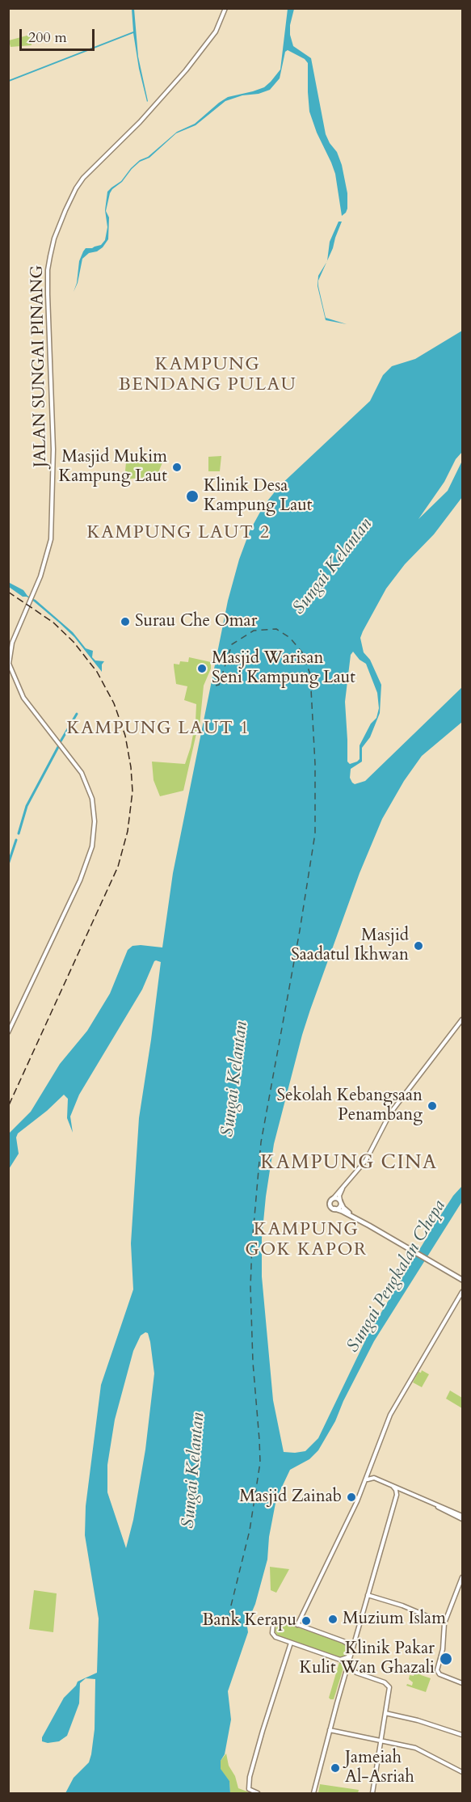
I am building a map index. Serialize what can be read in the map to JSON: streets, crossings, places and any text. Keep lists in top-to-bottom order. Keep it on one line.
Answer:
{"streets":{"street":["JALAN SUNGAI PINANG"]},"districts":["KAMPUNG BENDANG PULAU","KAMPUNG LAUT 2","KAMPUNG LAUT 1","KAMPUNG CINA","KAMPUNG GOK KAPOR"],"water":["Sungai Kelantan","Sungai Pengkalan Chepa"],"places":["Masjid Mukim Kampung Laut","Klinik Desa Kampung Laut","Surau Che Omar","Masjid Warisan Seni Kampung Laut","Masjid Saadatul Ikhwan","Sekolah Kebangsaan Penambang","Masjid Zainab","Muzium Islam","Bank Kerapu","Klinik Pakar Kulit Wan Ghazali","Jameiah Al-Asriah"],"scale_bar":"200 m"}
